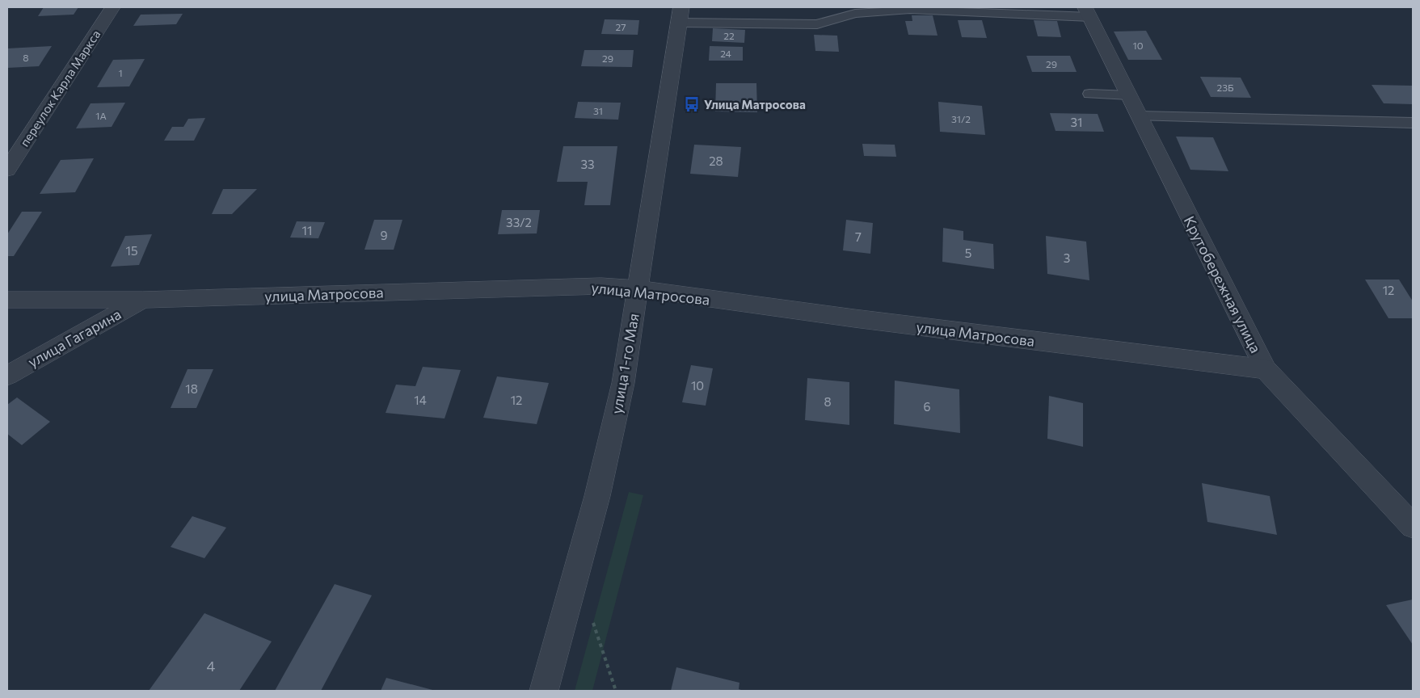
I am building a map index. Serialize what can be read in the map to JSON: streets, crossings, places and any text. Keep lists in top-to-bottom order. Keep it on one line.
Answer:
{"streets":{"street":["переулок Карла Маркса","Крутобережная улица","улица Матросова","улица Гагарина","улица 1-го Мая"]},"crossings":[["Крутобережная улица","улица Матросова"],["улица Матросова","улица Гагарина"],["улица Матросова","улица 1-го Мая"]],"places":{"bus stop":["Улица Матросова"]},"house_numbers":["27","22","10","24","8","29","29","1","23Б","31","1А","31/2","31","28","33","33/2","11","9","7","15","5","3","12","10","18","14","12","8","6","4"]}
